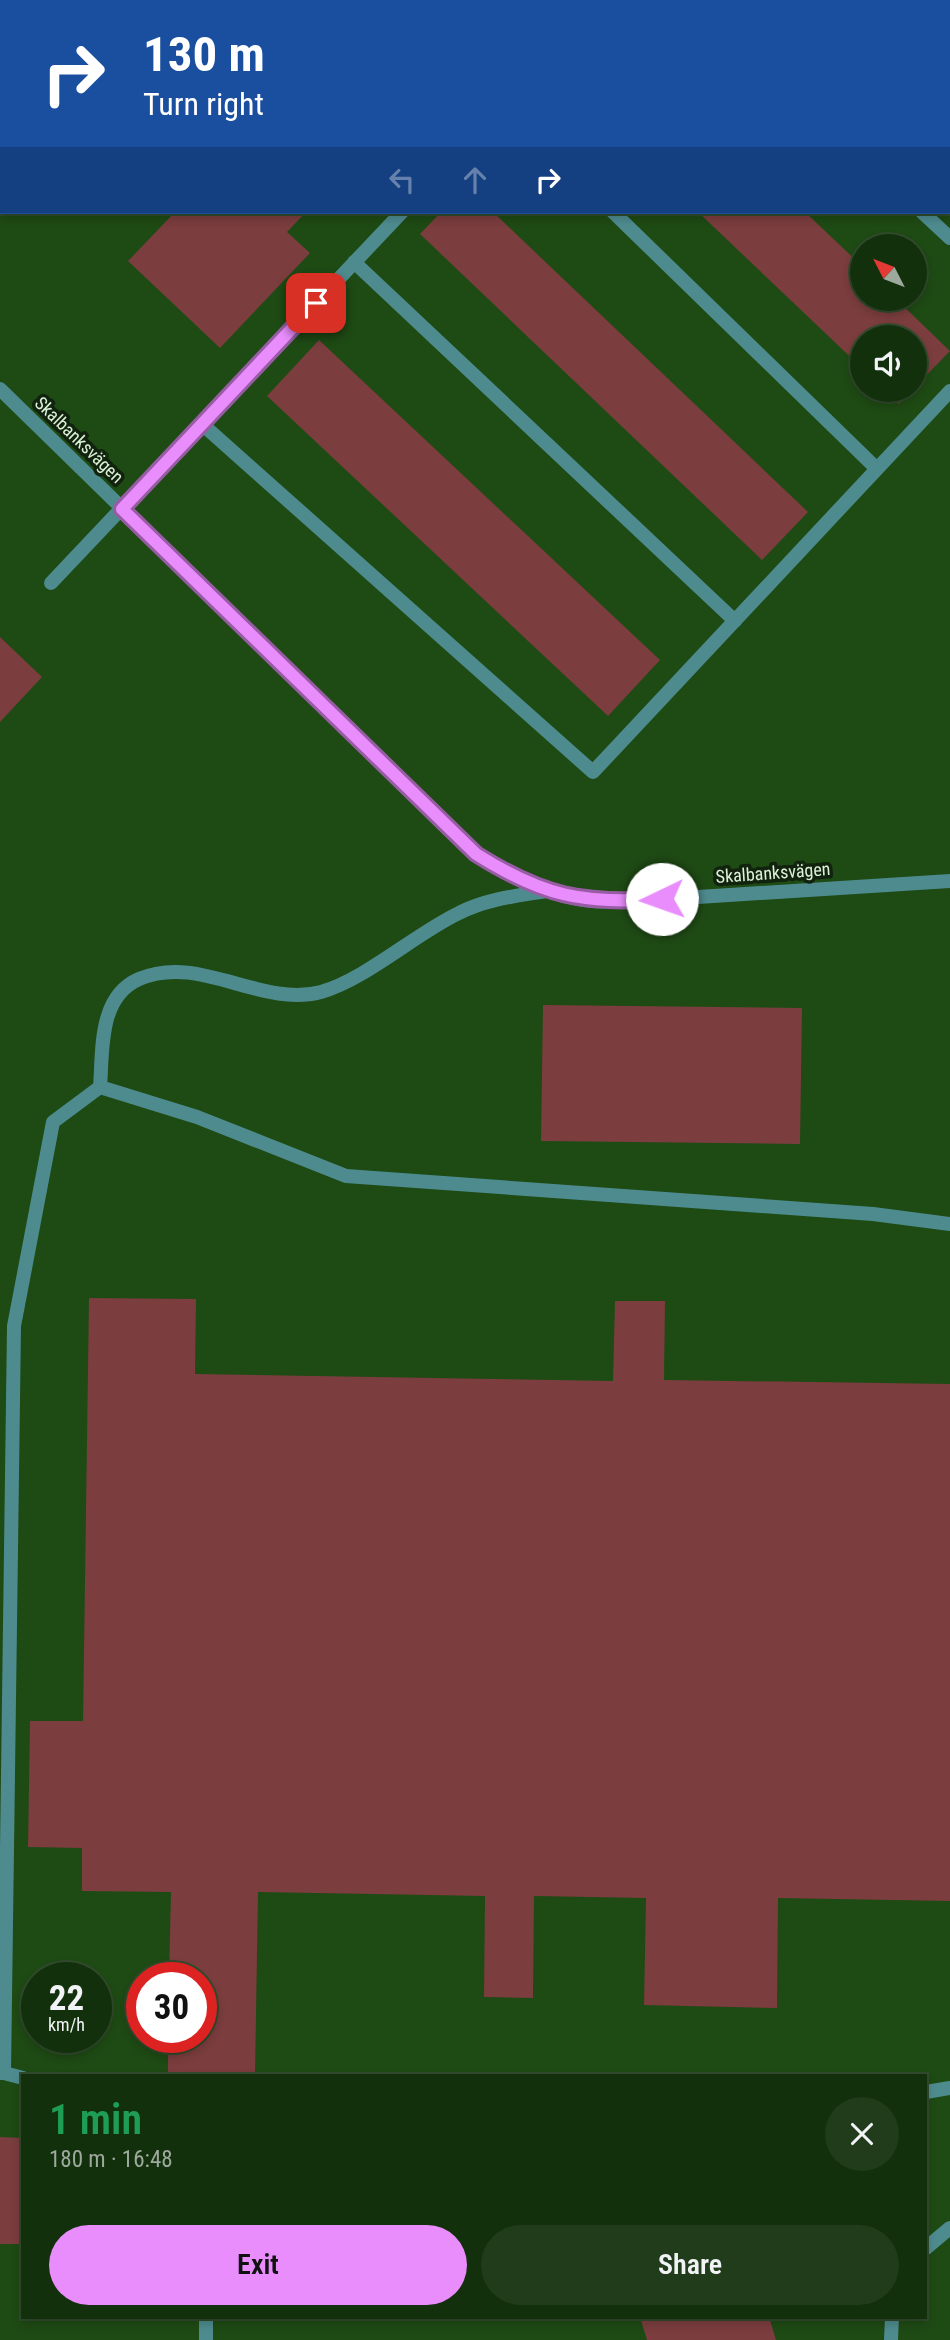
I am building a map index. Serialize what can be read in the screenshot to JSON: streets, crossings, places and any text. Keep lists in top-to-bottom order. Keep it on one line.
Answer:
{"streets":{"street":["Skalbanksvägen"]},"north":"top left","page":{"turn":["130 m","Turn right"],"speed":"22 km/h","limit":"30","heading":["1 min","180 m · 16:48"],"buttons":["Exit","Share"]}}
